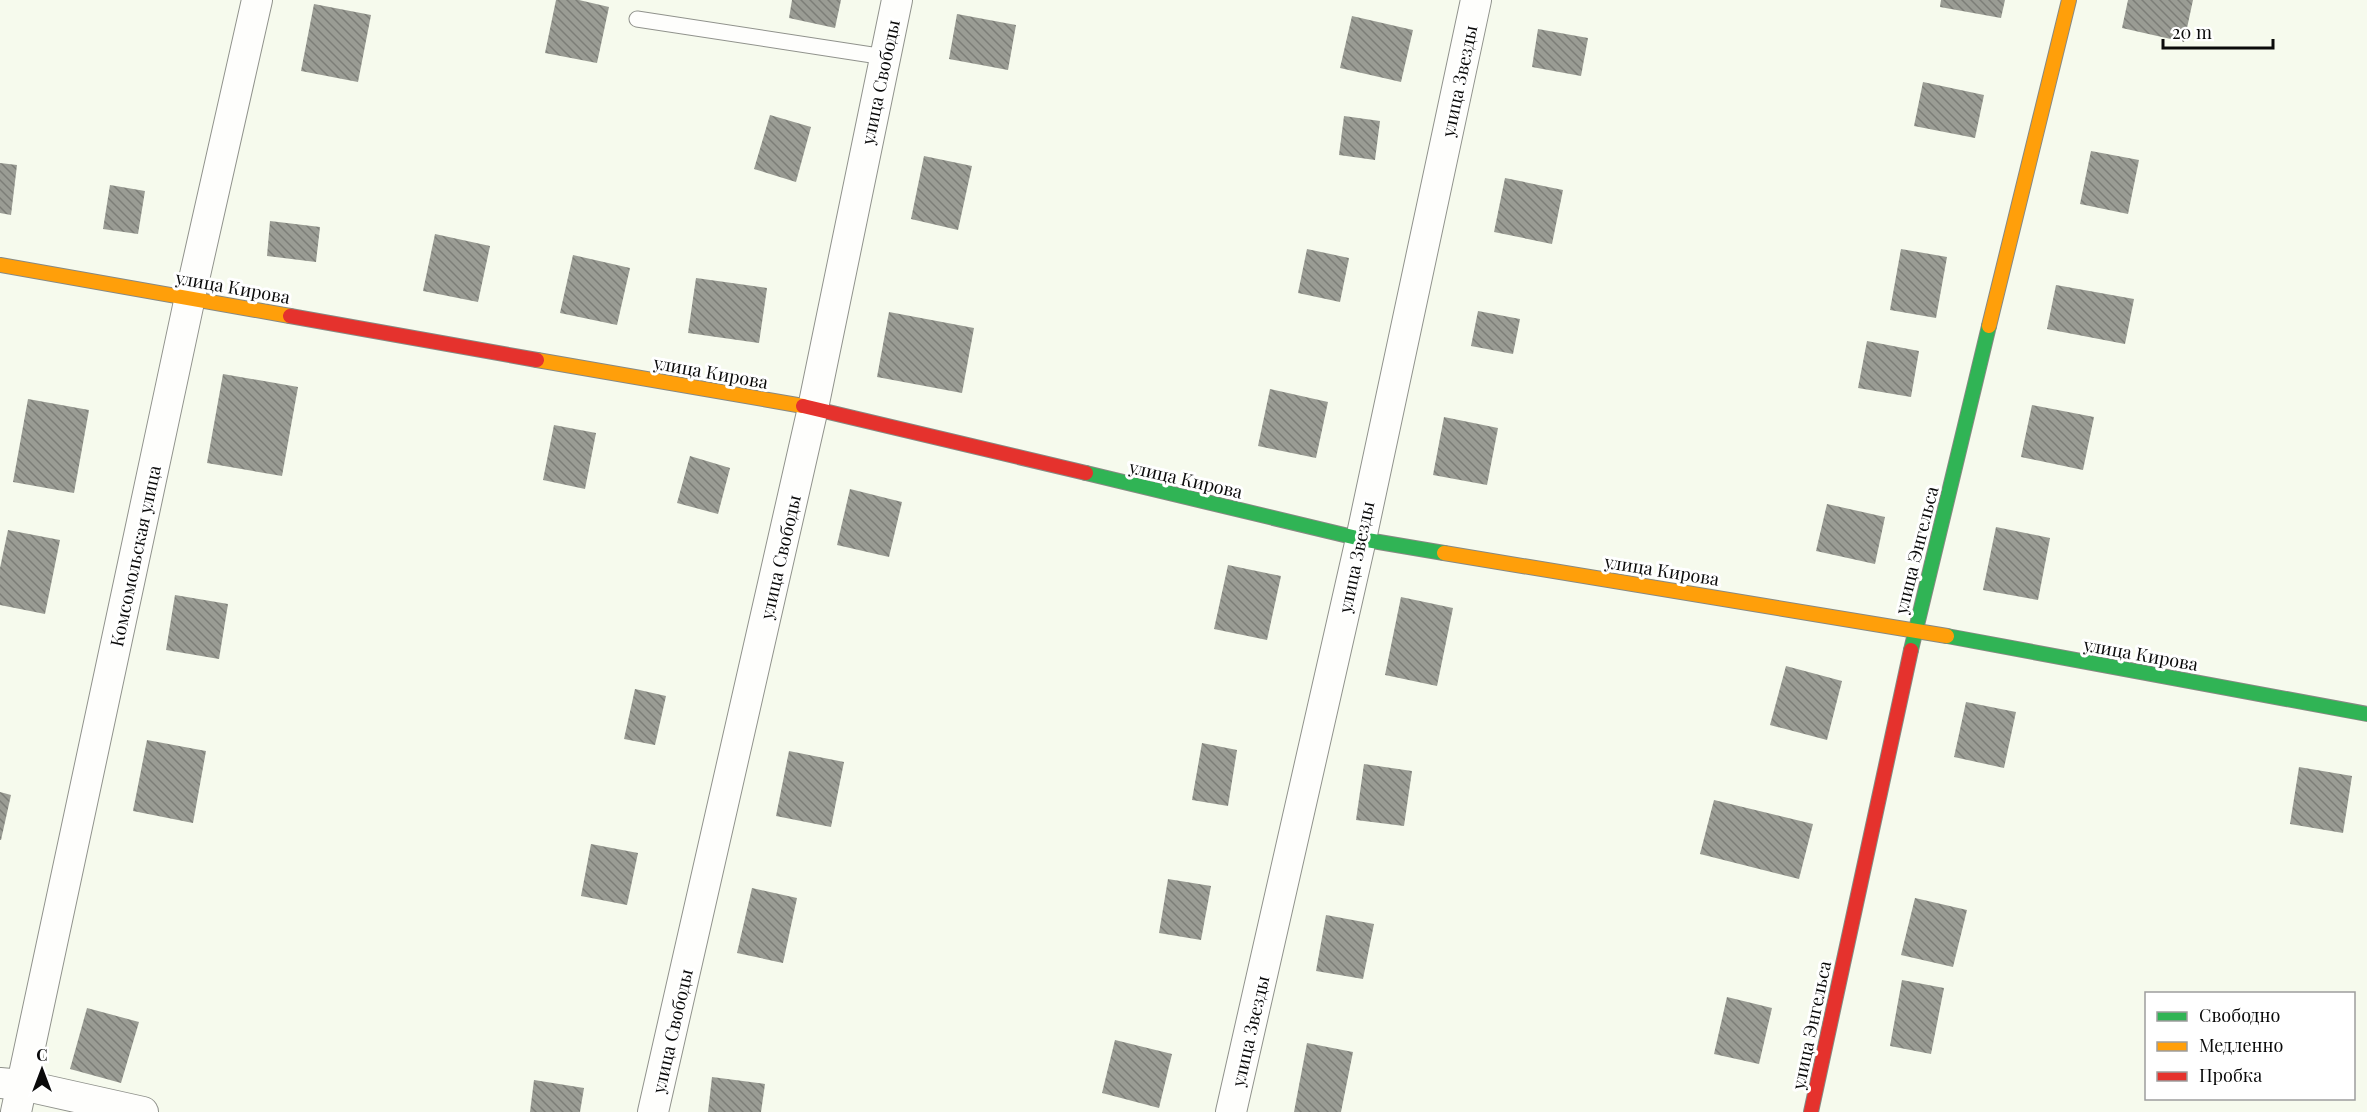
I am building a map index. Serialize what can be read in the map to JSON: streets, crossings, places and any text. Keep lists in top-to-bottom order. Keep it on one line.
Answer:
{"streets":{"street":["улица Звезды","улица Свободы","улица Кирова","улица Энгельса","Комсомольская улица"]},"crossings":[["улица Звезды","улица Кирова"],["улица Свободы","улица Кирова"],["улица Кирова","улица Энгельса"],["улица Кирова","Комсомольская улица"]],"legend":["Свободно","Медленно","Пробка"],"scale_bar":"20 m","north":"top"}
